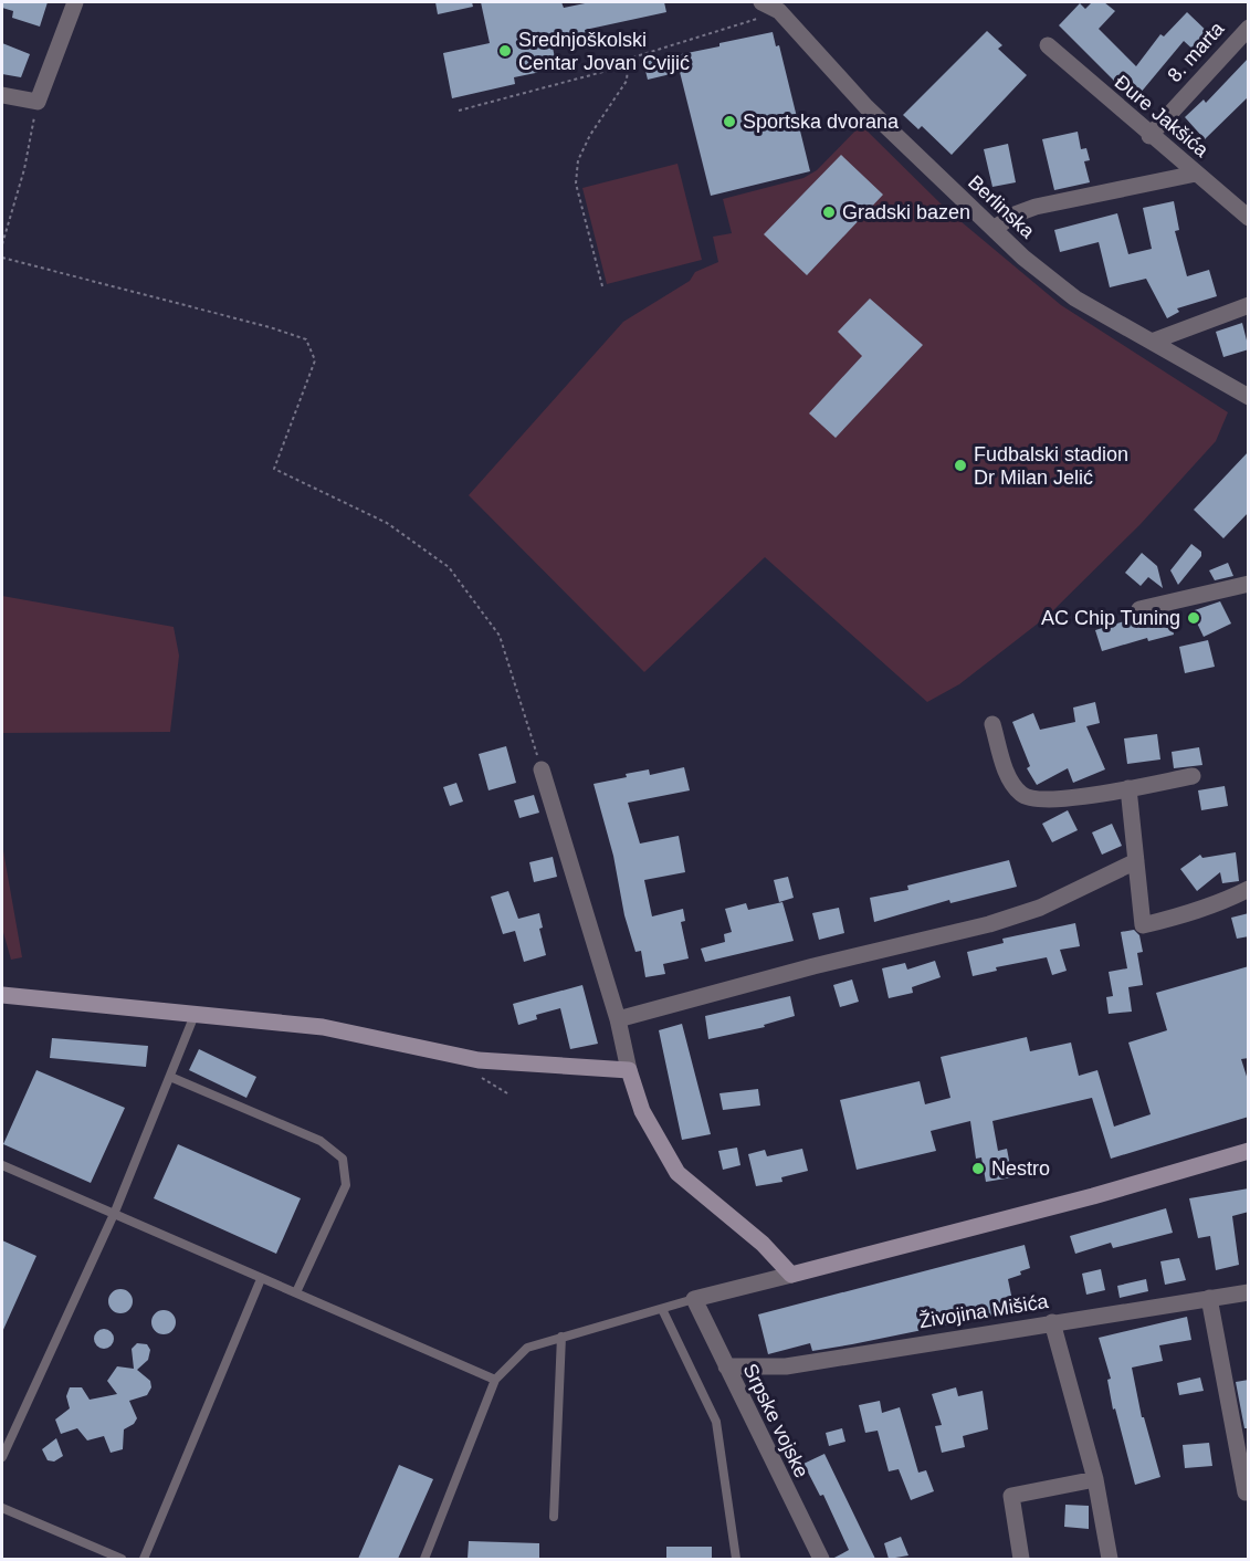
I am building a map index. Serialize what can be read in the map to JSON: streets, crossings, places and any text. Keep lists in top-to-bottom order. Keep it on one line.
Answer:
{"streets":{"street":["8. marta","Đure Jakšića","Berlinska","Živojina Mišića","Srpske vojske"]},"crossings":[["8. marta","Đure Jakšića"],["Živojina Mišića","Srpske vojske"]],"places":["Srednjoškolski Centar Jovan Cvijić","Sportska dvorana","Gradski bazen","Fudbalski stadion Dr Milan Jelić","AC Chip Tuning","Nestro"]}
